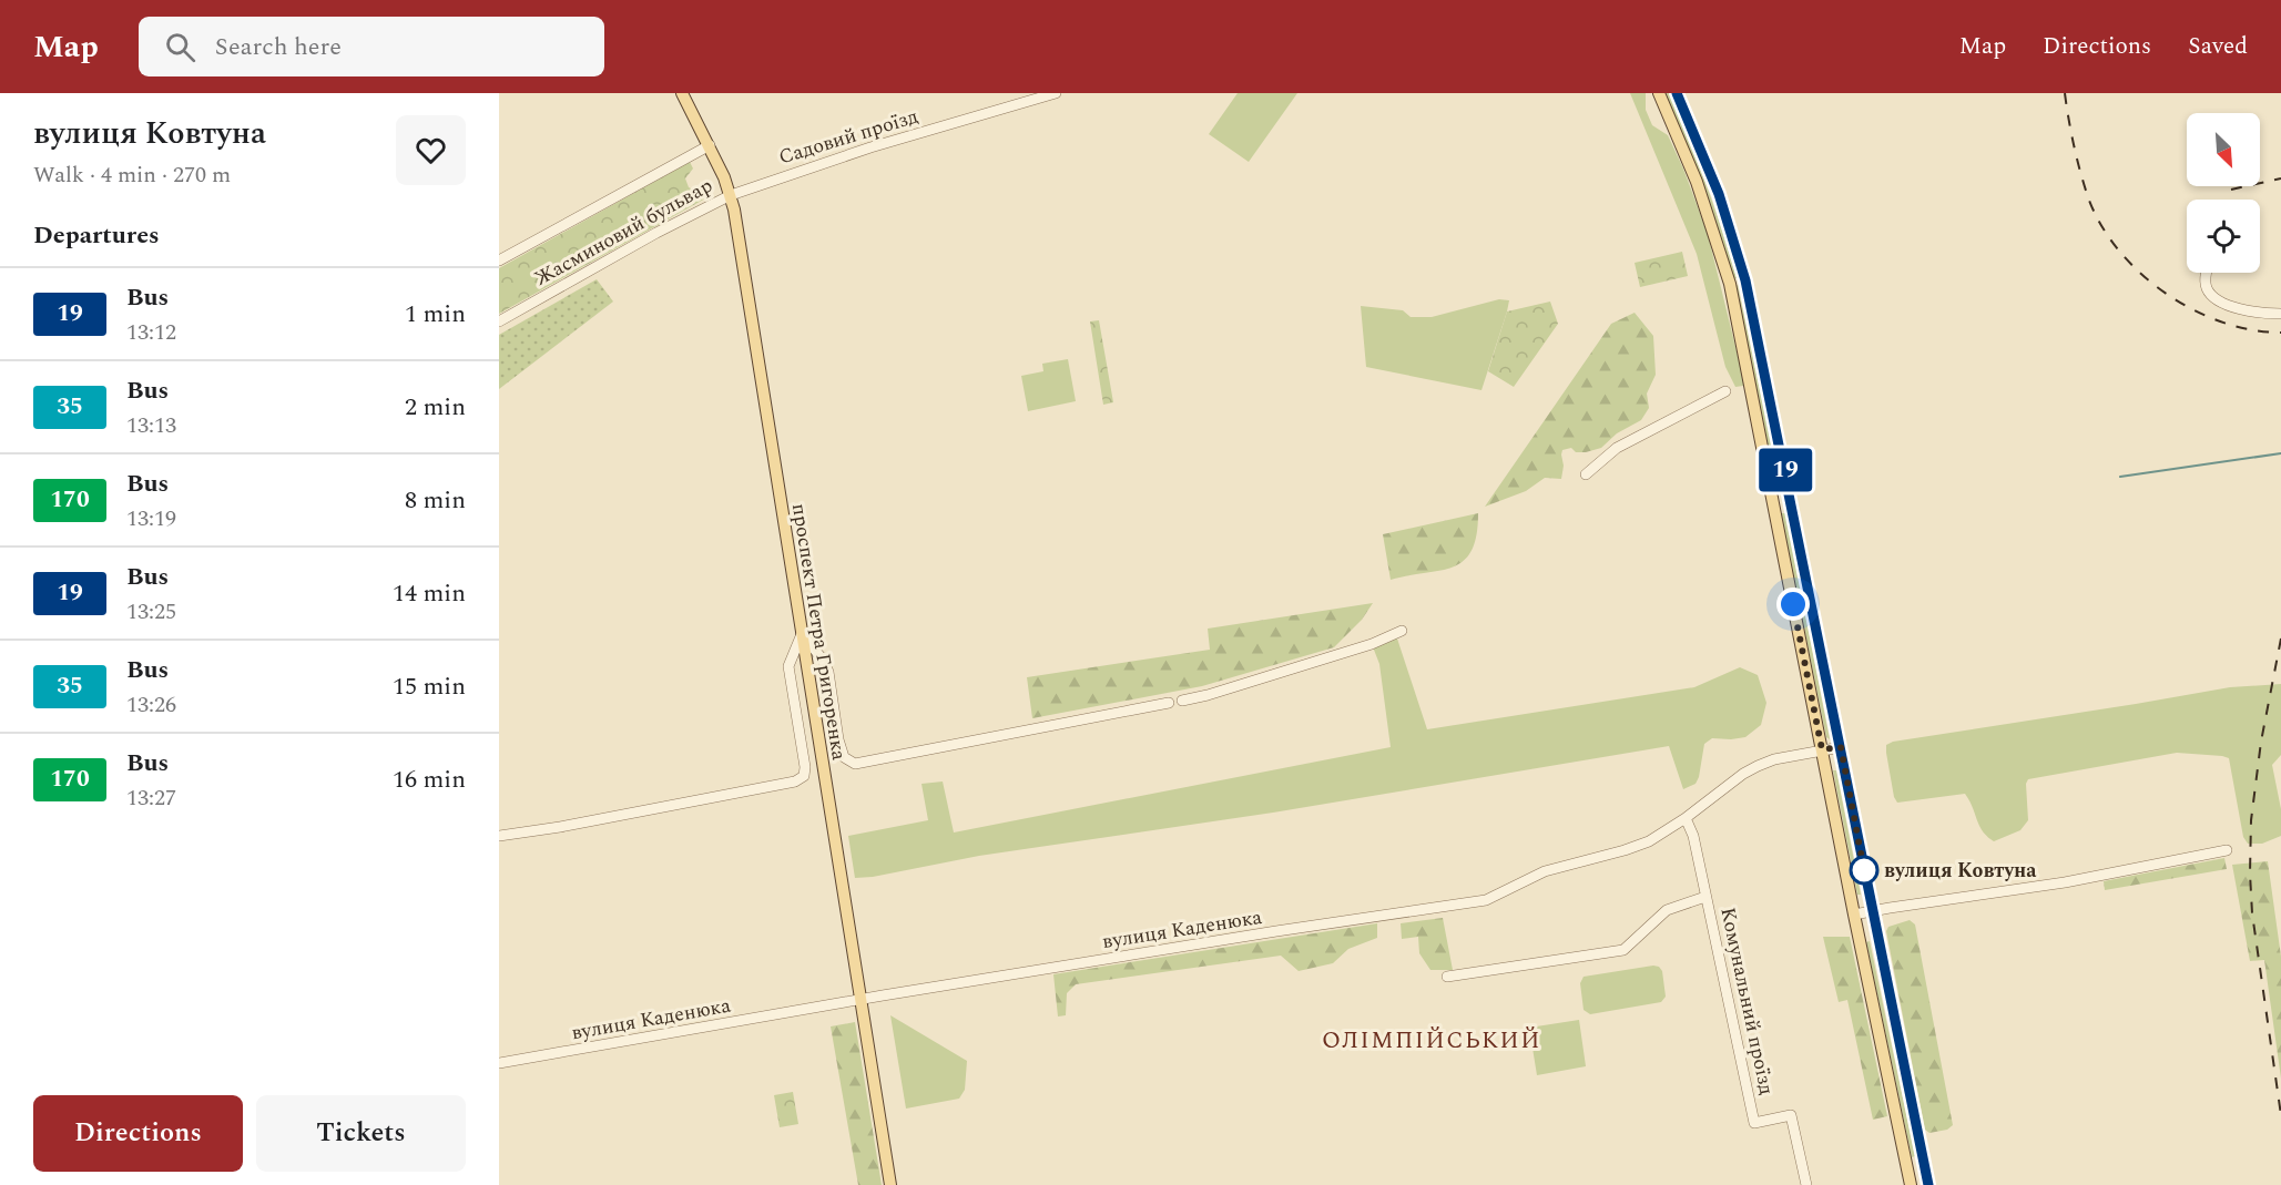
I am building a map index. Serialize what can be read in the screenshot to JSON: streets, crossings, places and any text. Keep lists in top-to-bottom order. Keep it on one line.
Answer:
{"streets":{"main road":["проспект Петра Григоренка"],"street":["Садовий проїзд","Жасминовий бульвар","вулиця Каденюка","Комунальний проїзд"]},"crossings":[["Садовий проїзд","Жасминовий бульвар"],["Садовий проїзд","проспект Петра Григоренка"],["Жасминовий бульвар","проспект Петра Григоренка"],["проспект Петра Григоренка","вулиця Каденюка"]],"districts":["ОЛІМПІЙСЬКИЙ"],"places":["вулиця Ковтуна"],"lines":["bus line 19"],"north":"bottom right","page":{"header":"Map","search":"Search here","nav":["Map","Directions","Saved"],"heading":[["вулиця Ковтуна","Walk · 4 min · 270 m"],"Departures"],"on_map":"19","list":[{"mark":"19","name":"Bus","note":"13:12","value":"1 min"},{"mark":"35","name":"Bus","note":"13:13","value":"2 min"},{"mark":"170","name":"Bus","note":"13:19","value":"8 min"},{"mark":"19","name":"Bus","note":"13:25","value":"14 min"},{"mark":"35","name":"Bus","note":"13:26","value":"15 min"},{"mark":"170","name":"Bus","note":"13:27","value":"16 min"}],"buttons":["Directions","Tickets"]}}
